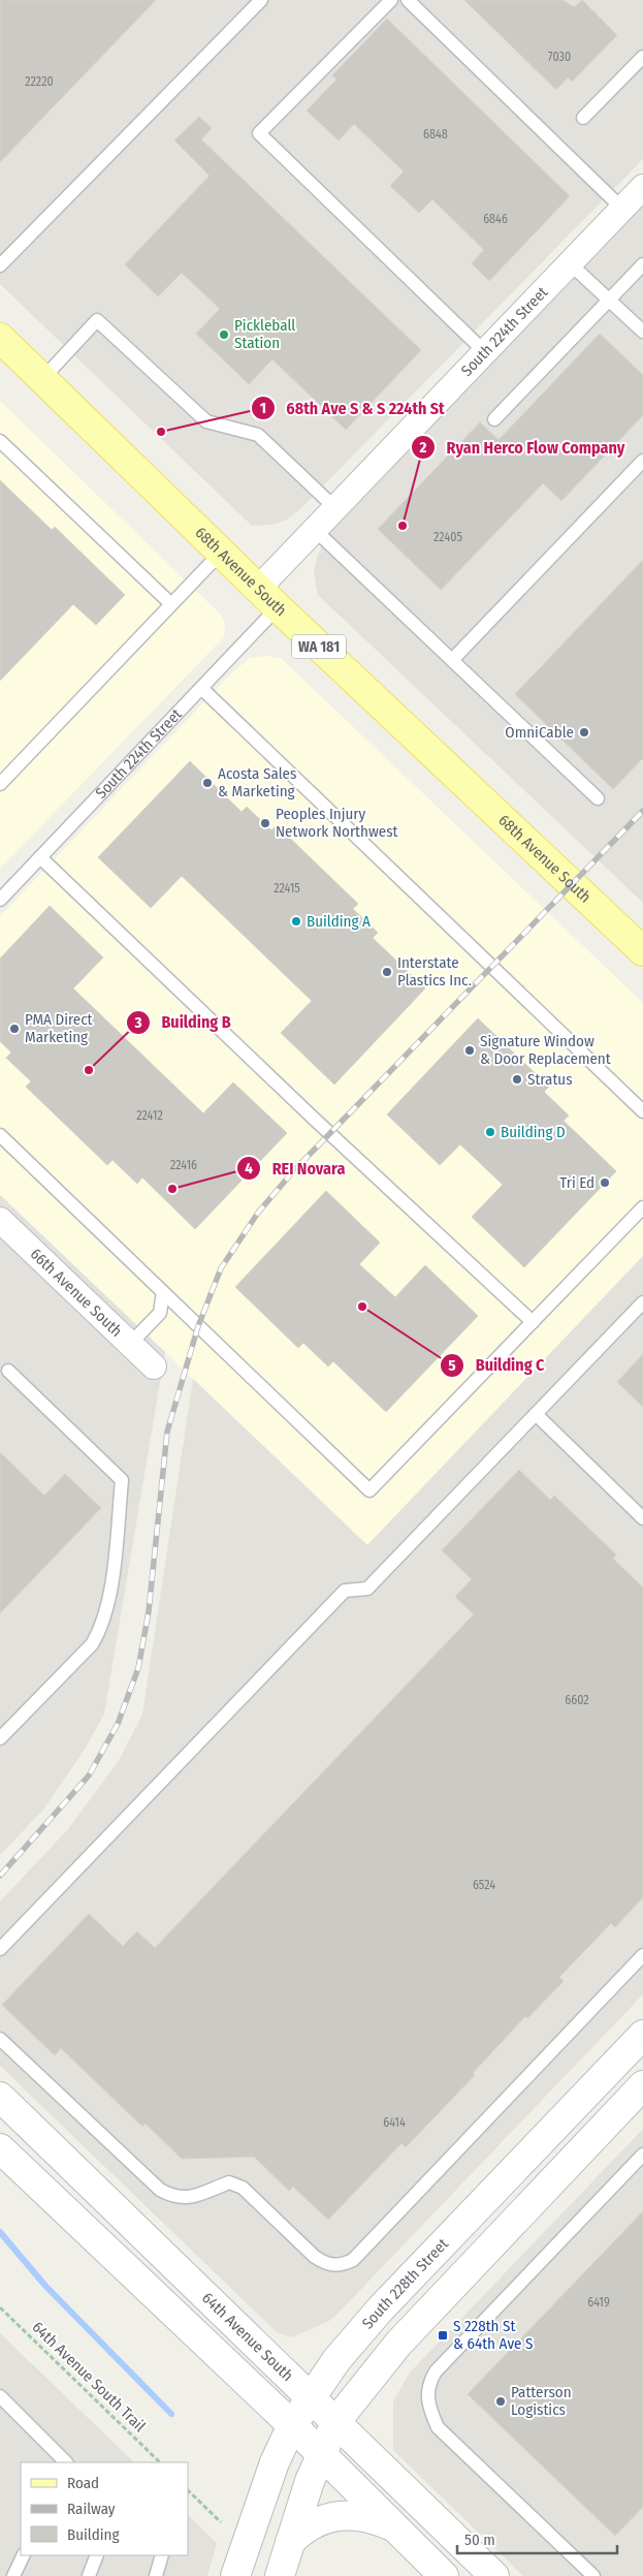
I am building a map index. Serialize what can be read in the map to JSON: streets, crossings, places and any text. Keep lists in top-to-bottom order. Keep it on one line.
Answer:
{"streets":{"main road":["68th Avenue South","WA 181"],"street":["South 224th Street","66th Avenue South","South 228th Street","64th Avenue South"],"path":["64th Avenue South Trail"]},"crossings":[["South 224th Street","68th Avenue South"],["South 228th Street","64th Avenue South"]],"places":{"other":["Pickleball Station","68th Ave S & S 224th St","Ryan Herco Flow Company","OmniCable","Acosta Sales & Marketing","Peoples Injury Network Northwest","Building A","Interstate Plastics Inc.","PMA Direct Marketing","Signature Window & Door Replacement","Building B","Stratus","Building D","Tri Ed","REI Novara","Building C","Patterson Logistics"],"transit":["S 228th St & 64th Ave S"]},"house_numbers":["7030","22220","6848","6846","22405","22415","22412","22416","6602","6524","6414","6419"],"legend":["Road","Railway","Building"],"scale_bar":"50 m"}
